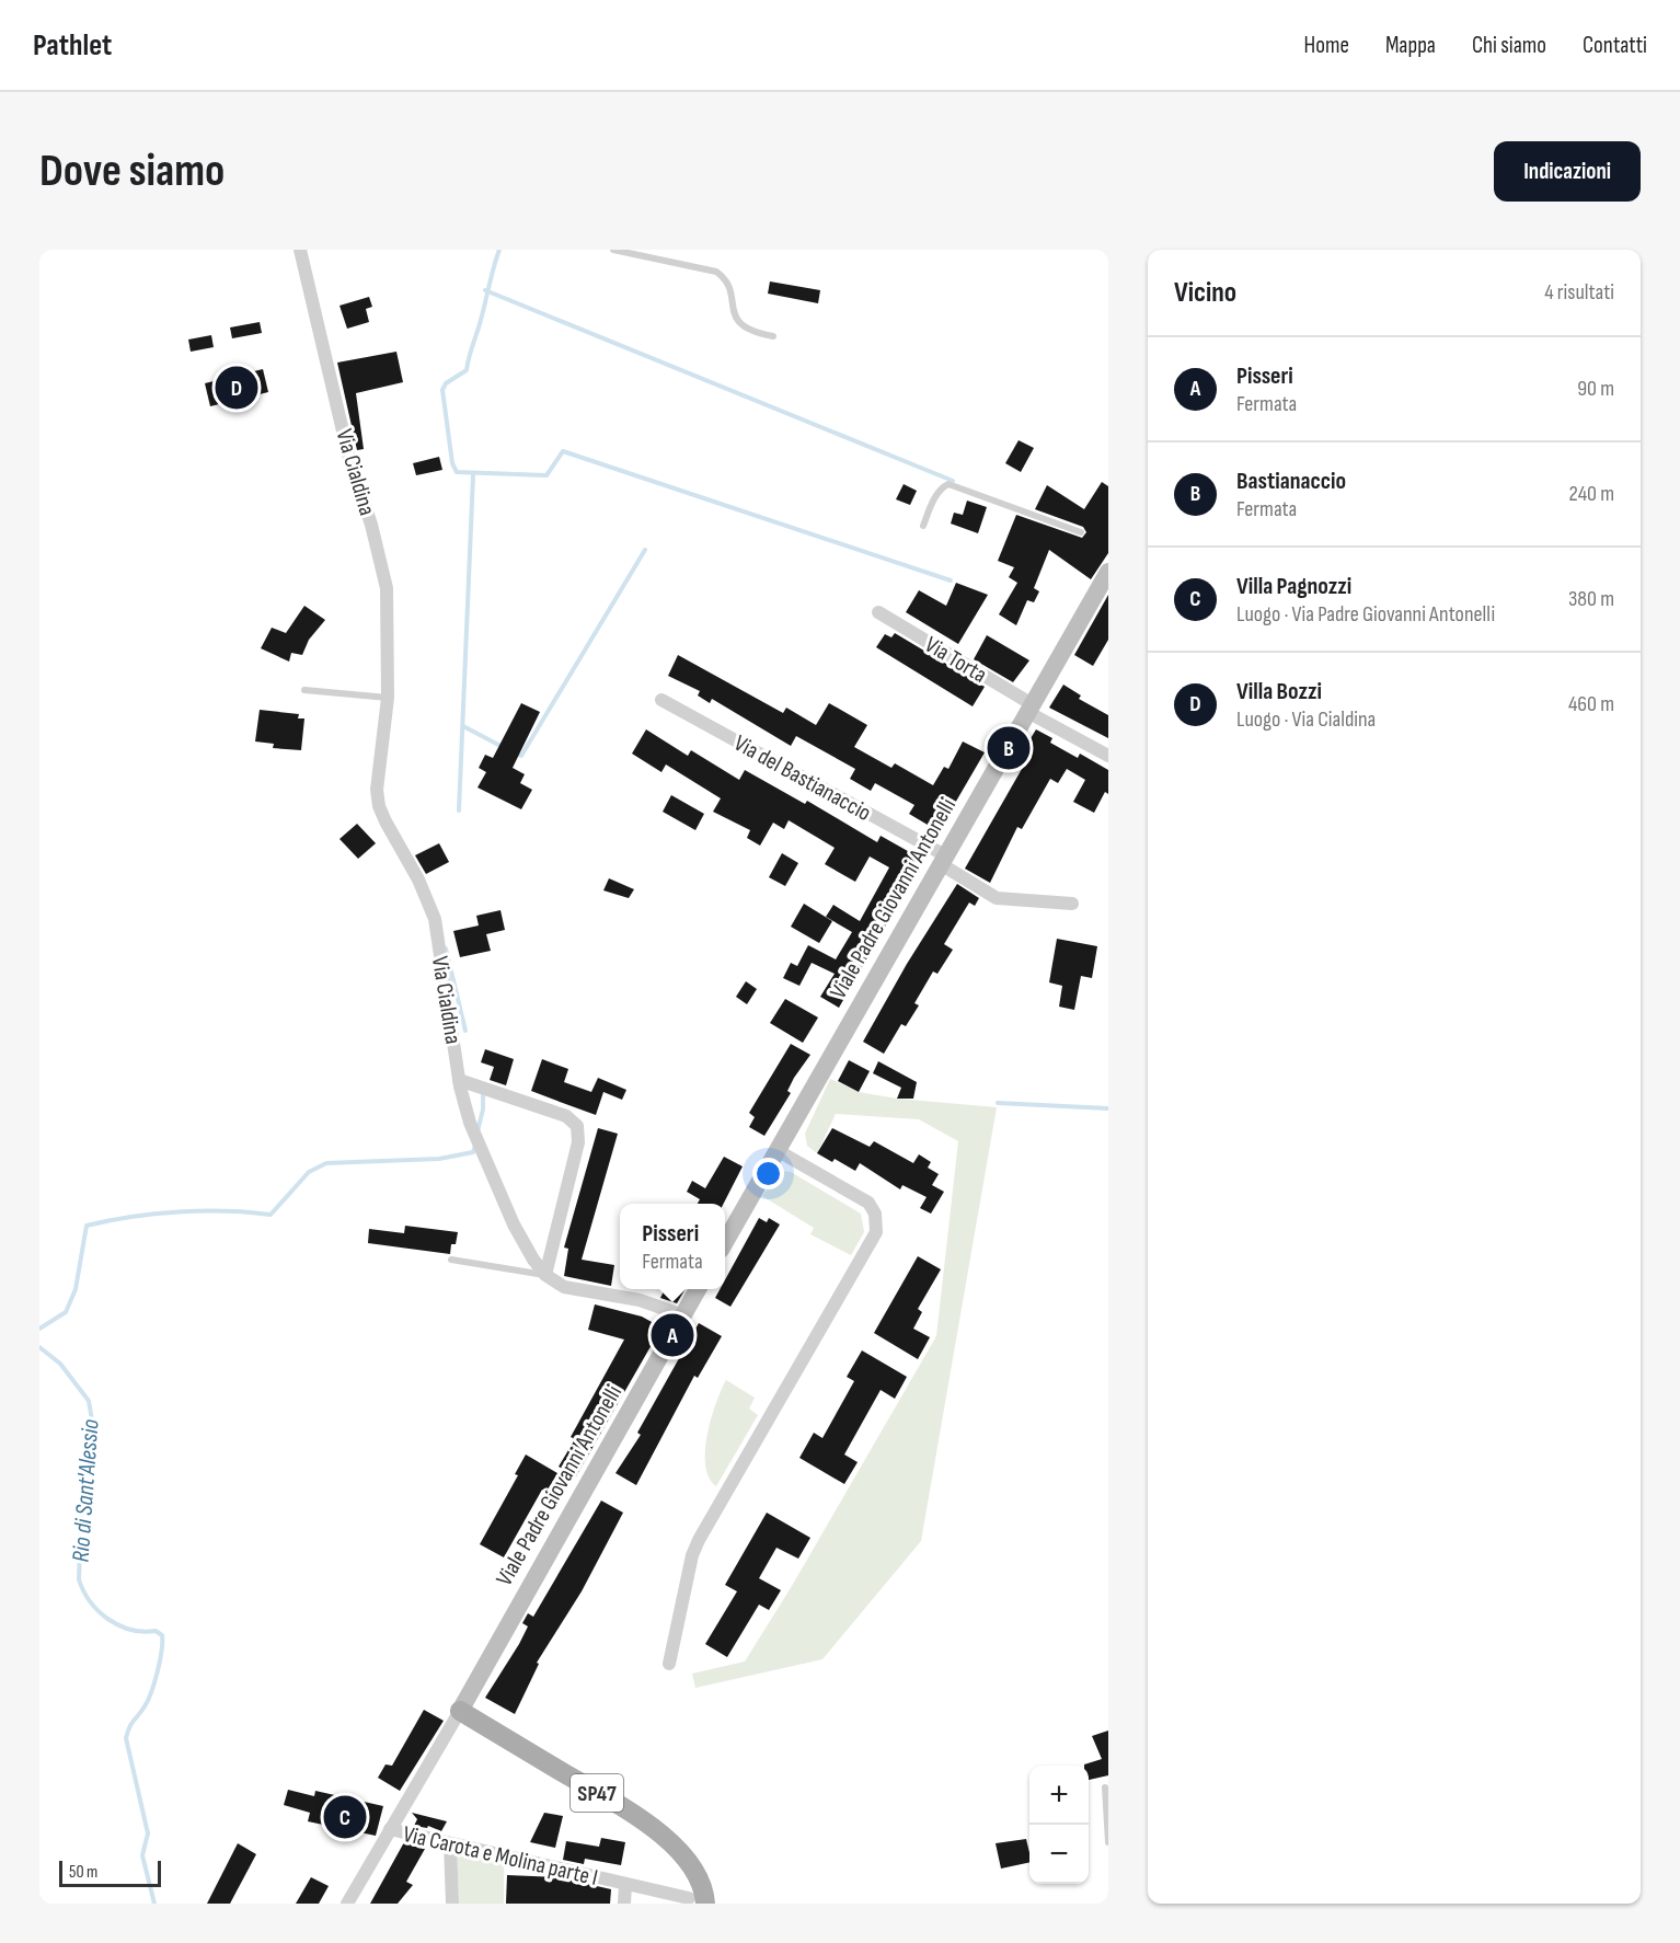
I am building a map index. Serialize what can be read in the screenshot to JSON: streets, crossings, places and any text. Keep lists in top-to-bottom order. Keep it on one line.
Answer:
{"streets":{"main road":["Viale Padre Giovanni Antonelli","SP47"],"street":["Via Cialdina","Via Torta","Via del Bastianaccio","Via Carota e Molina parte I"]},"crossings":[["Via Torta","Viale Padre Giovanni Antonelli"],["Via del Bastianaccio","Viale Padre Giovanni Antonelli"],["Viale Padre Giovanni Antonelli","SP47"],["SP47","Via Carota e Molina parte I"]],"water":["Rio di Sant'Alessio"],"scale_bar":"50 m","page":{"header":"Pathlet","nav":["Home","Mappa","Chi siamo","Contatti"],"buttons":"Indicazioni","title":"Dove siamo","heading":["Vicino","4 risultati"],"list":[{"mark":"A","name":"Pisseri","note":"Fermata","value":"90 m"},{"mark":"B","name":"Bastianaccio","note":"Fermata","value":"240 m"},{"mark":"C","name":"Villa Pagnozzi","note":"Luogo · Via Padre Giovanni Antonelli","value":"380 m"},{"mark":"D","name":"Villa Bozzi","note":"Luogo · Via Cialdina","value":"460 m"}],"pins":["D","B","A","C"],"popup":["Pisseri","Fermata"],"map_buttons":["+","−"],"scale":"50 m"}}
